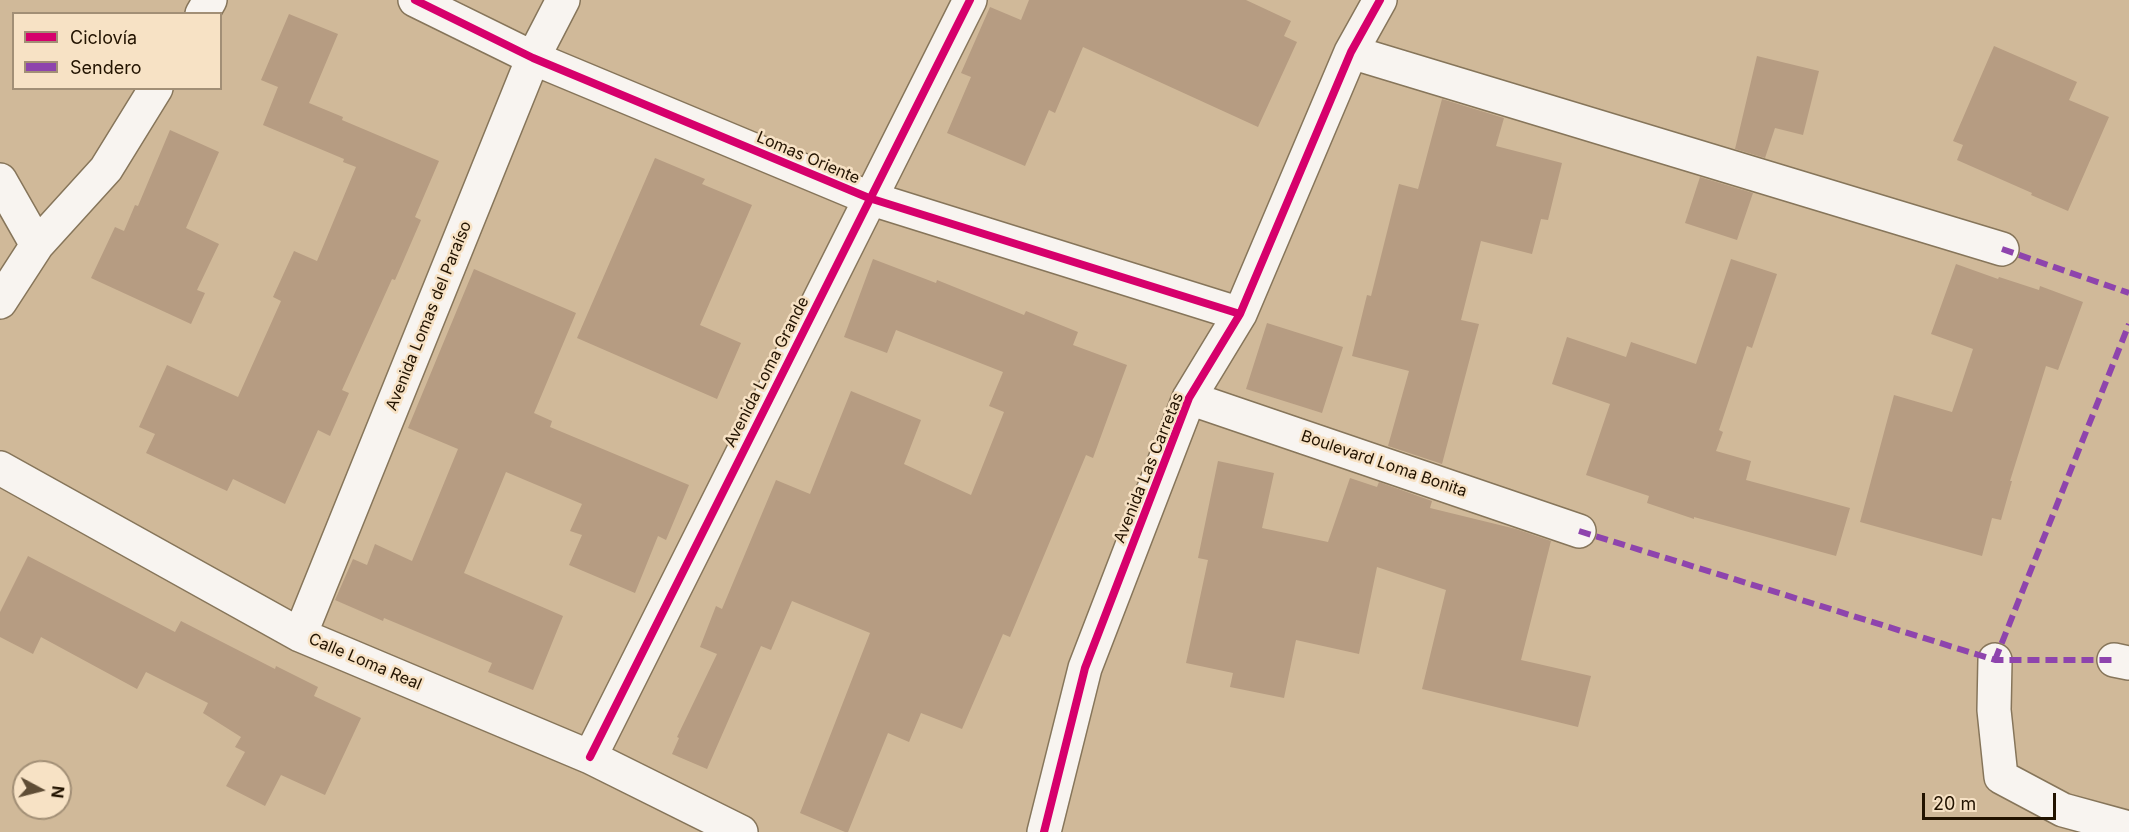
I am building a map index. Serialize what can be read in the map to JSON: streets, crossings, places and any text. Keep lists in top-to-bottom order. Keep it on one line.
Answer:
{"streets":{"street":["Lomas Oriente","Avenida Lomas del Paraíso","Avenida Loma Grande","Boulevard Loma Bonita","Avenida Las Carretas","Calle Loma Real"]},"crossings":[["Lomas Oriente","Avenida Lomas del Paraíso"],["Lomas Oriente","Avenida Loma Grande"],["Lomas Oriente","Avenida Las Carretas"],["Avenida Lomas del Paraíso","Calle Loma Real"],["Avenida Loma Grande","Calle Loma Real"],["Boulevard Loma Bonita","Avenida Las Carretas"]],"legend":["Ciclovía","Sendero"],"scale_bar":"20 m","north":"right"}
